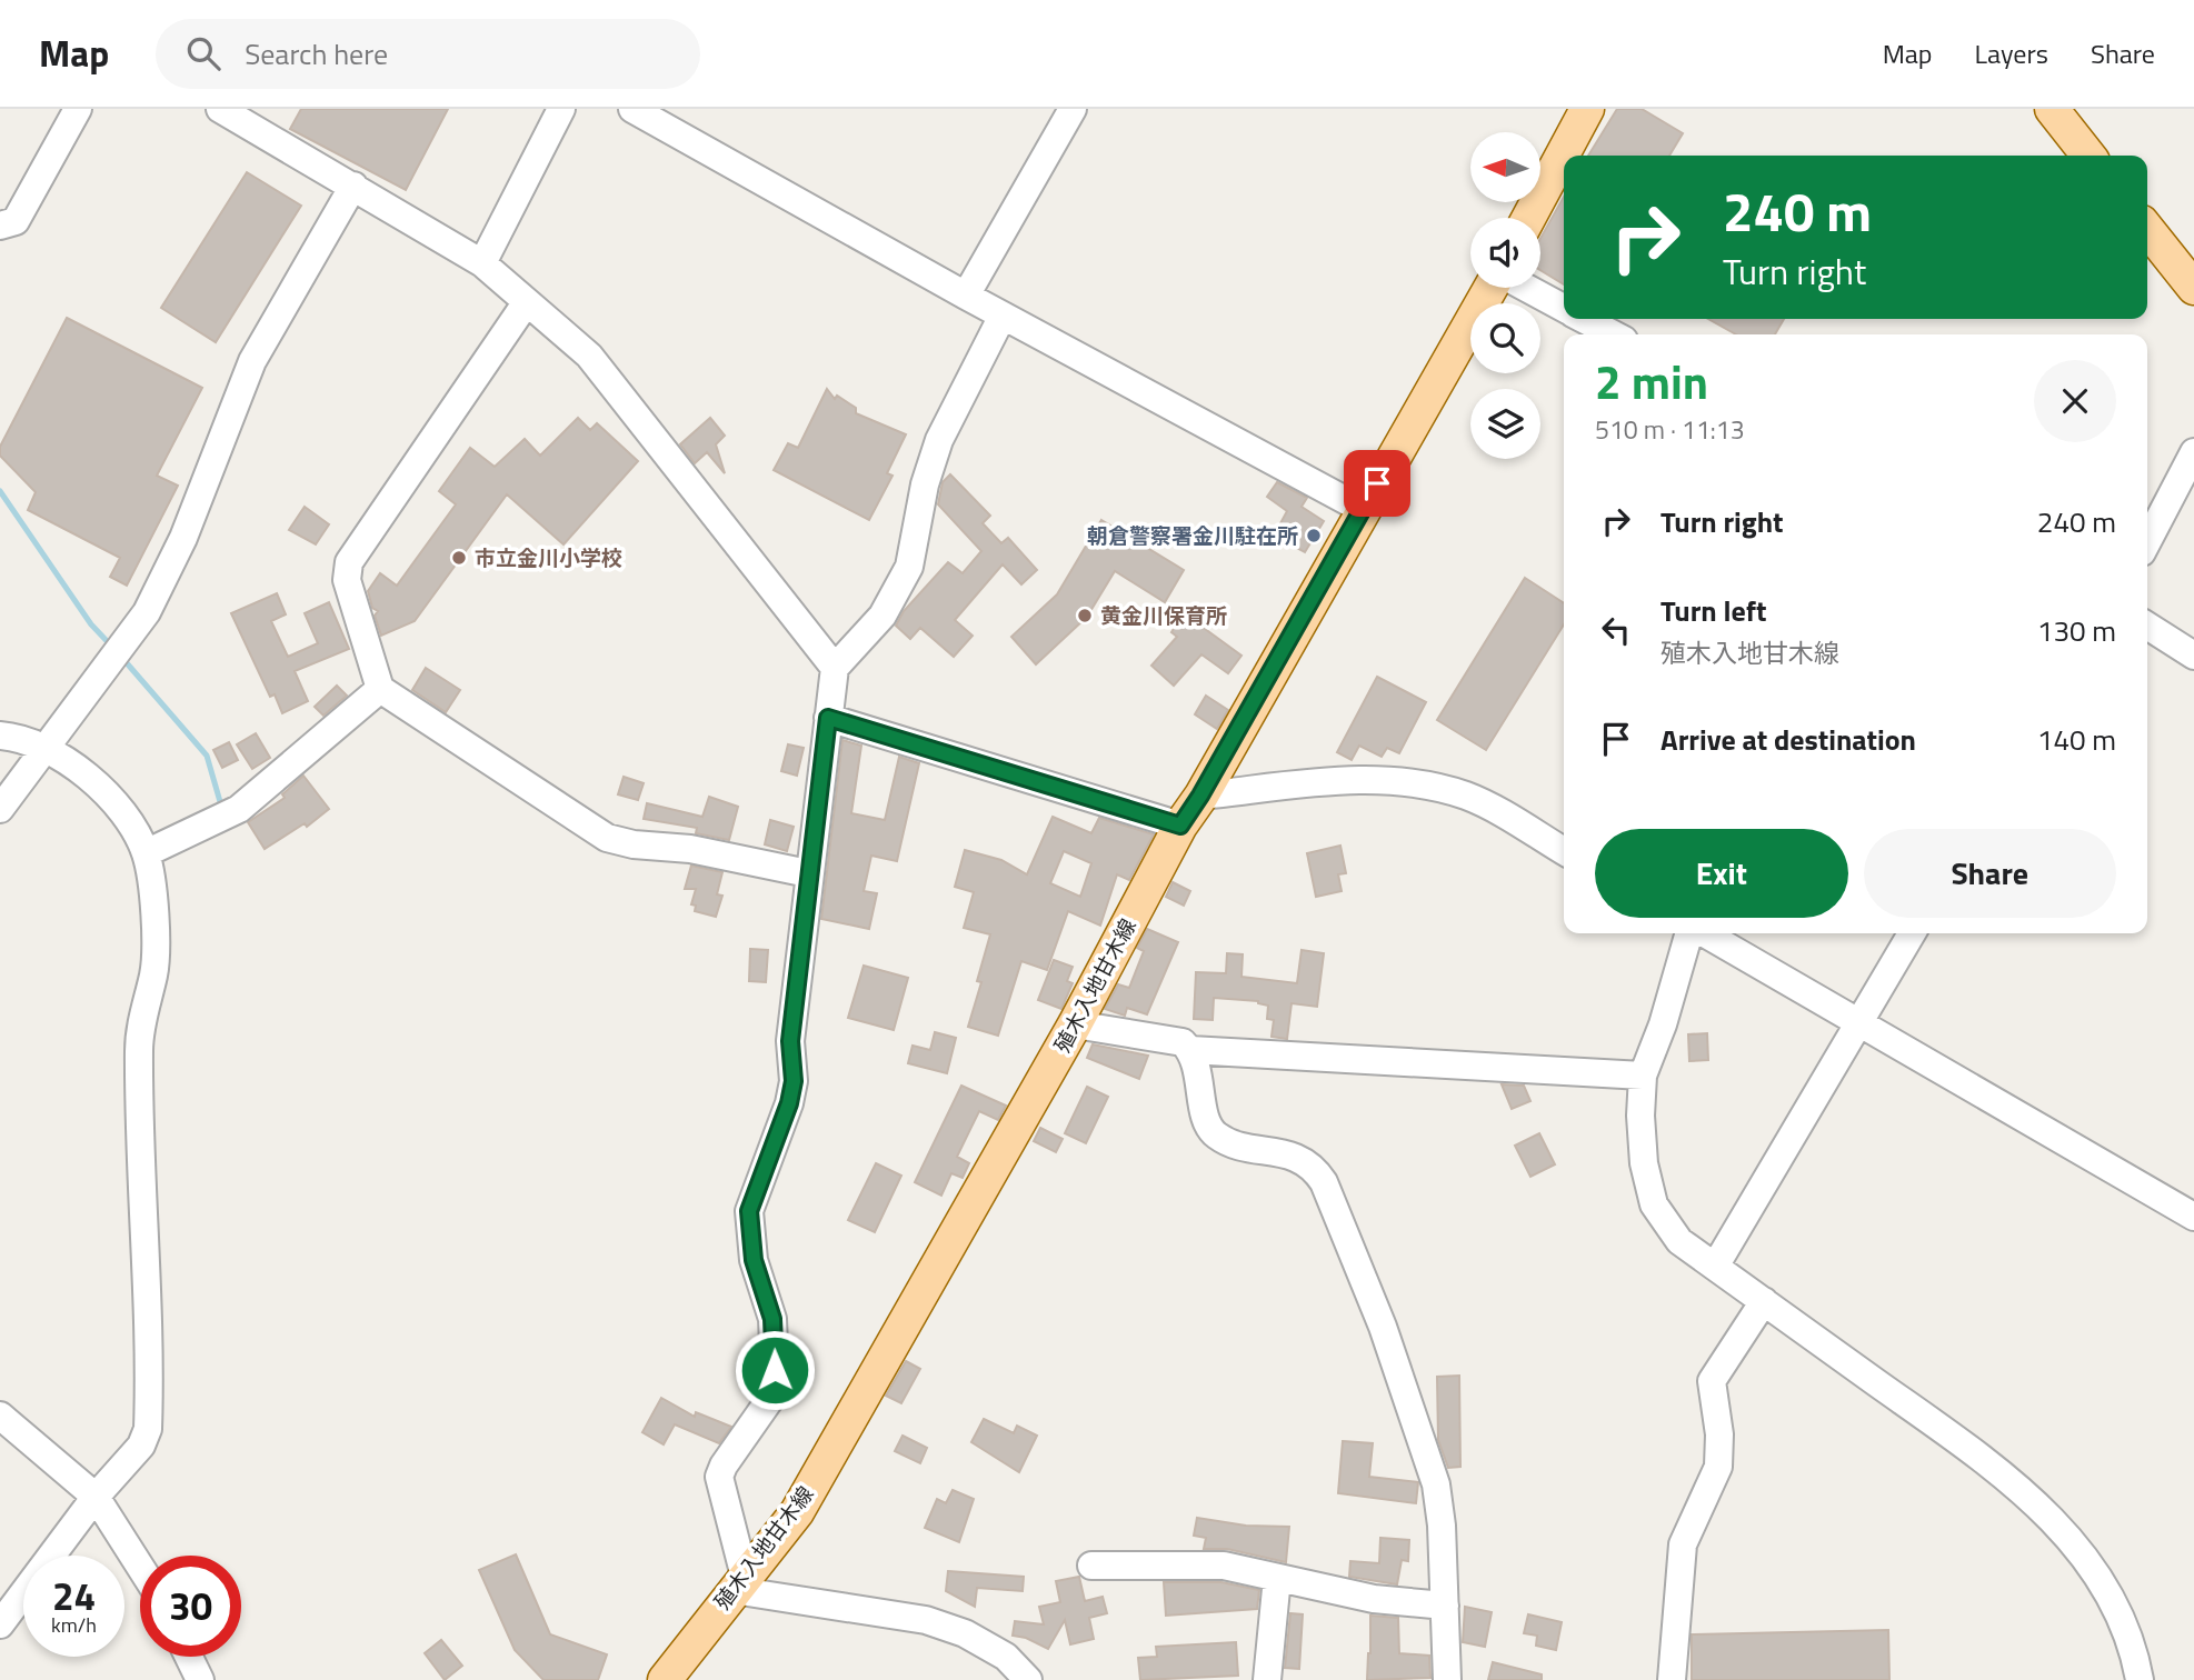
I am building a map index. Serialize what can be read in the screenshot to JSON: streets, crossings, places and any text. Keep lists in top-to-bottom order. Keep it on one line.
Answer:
{"streets":{"main road":["殖木入地甘木線"]},"places":["朝倉警察署金川駐在所","市立金川小学校","黄金川保育所"],"north":"left","page":{"header":"Map","search":"Search here","nav":["Map","Layers","Share"],"turn":["240 m","Turn right"],"heading":["2 min","510 m · 11:13"],"list":[{"name":"Turn right","value":"240 m"},{"name":"Turn left","note":"殖木入地甘木線","value":"130 m"},{"name":"Arrive at destination","value":"140 m"}],"buttons":["Exit","Share"],"speed":"24 km/h","limit":"30"}}
